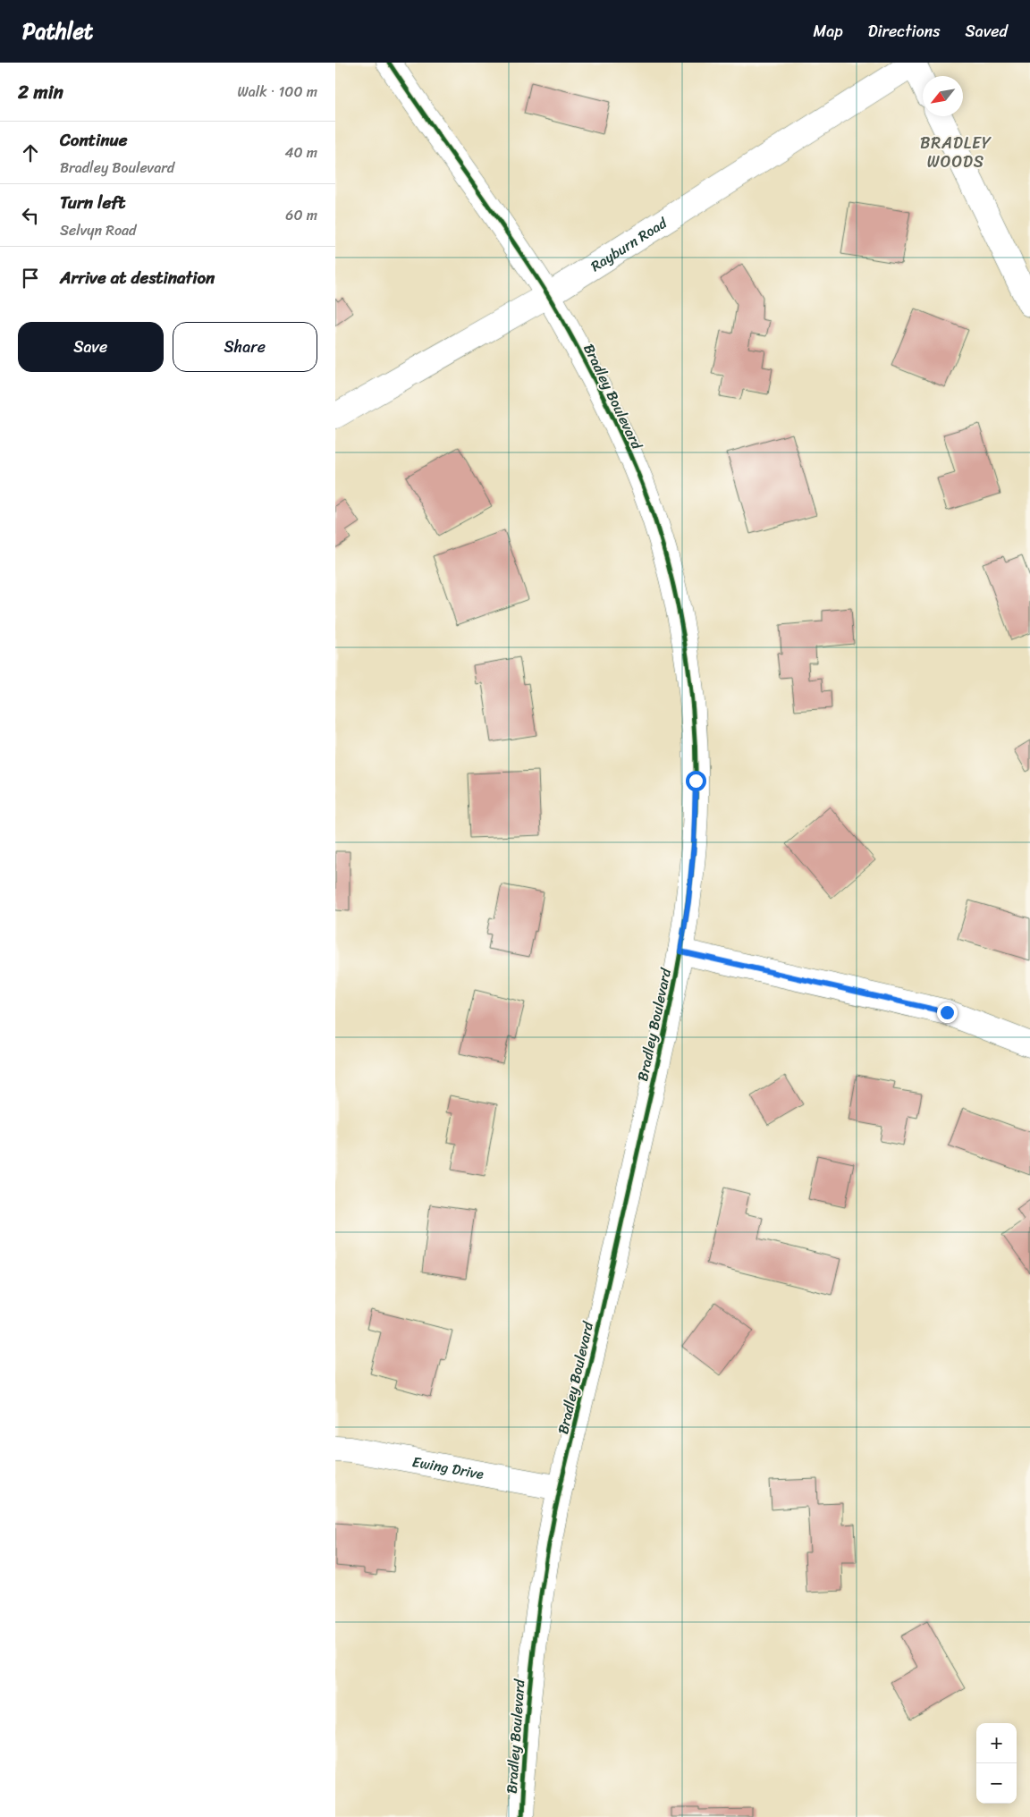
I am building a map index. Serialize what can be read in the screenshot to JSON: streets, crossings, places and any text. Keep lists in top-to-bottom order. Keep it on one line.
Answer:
{"streets":{"main road":["Rayburn Road","Bradley Boulevard","Ewing Drive"]},"crossings":[["Rayburn Road","Bradley Boulevard"],["Bradley Boulevard","Ewing Drive"]],"districts":["BRADLEY WOODS"],"north":"bottom left","page":{"header":"Pathlet","nav":["Map","Directions","Saved"],"heading":["2 min","Walk · 100 m"],"list":[["Continue","Bradley Boulevard","40 m"],["Turn left","Selvyn Road","60 m"],"Arrive at destination"],"buttons":["Save","Share"],"map_buttons":["+","−"]}}
